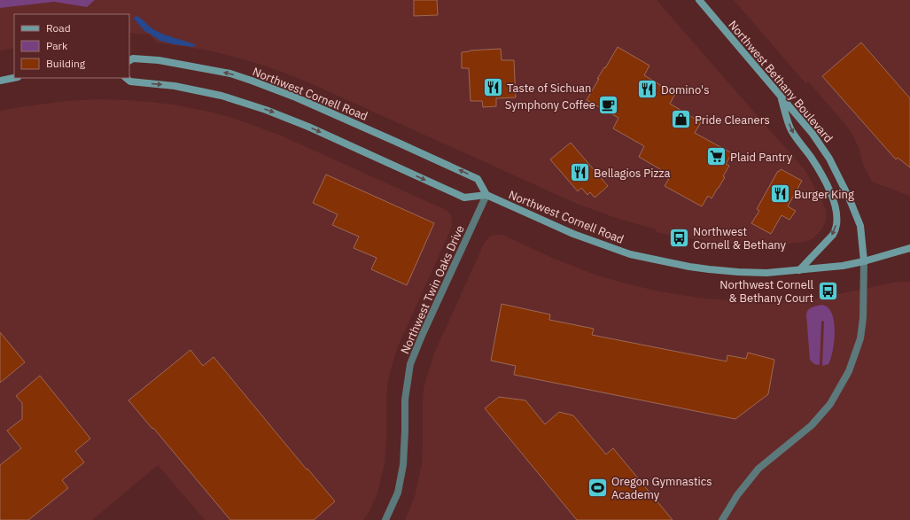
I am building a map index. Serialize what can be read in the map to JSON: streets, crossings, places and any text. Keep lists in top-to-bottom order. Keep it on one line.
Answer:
{"streets":{"main road":["Northwest Bethany Boulevard","Northwest Cornell Road"],"street":["Northwest Twin Oaks Drive"]},"crossings":[["Northwest Bethany Boulevard","Northwest Cornell Road"],["Northwest Cornell Road","Northwest Twin Oaks Drive"]],"places":{"restaurant":["Taste of Sichuan","Domino's","Bellagios Pizza","Burger King"],"cafe":["Symphony Coffee"],"shop":["Pride Cleaners"],"supermarket":["Plaid Pantry"],"bus stop":["Northwest Cornell & Bethany","Northwest Cornell & Bethany Court"],"sports":["Oregon Gymnastics Academy"]},"legend":["Road","Park","Building"]}
